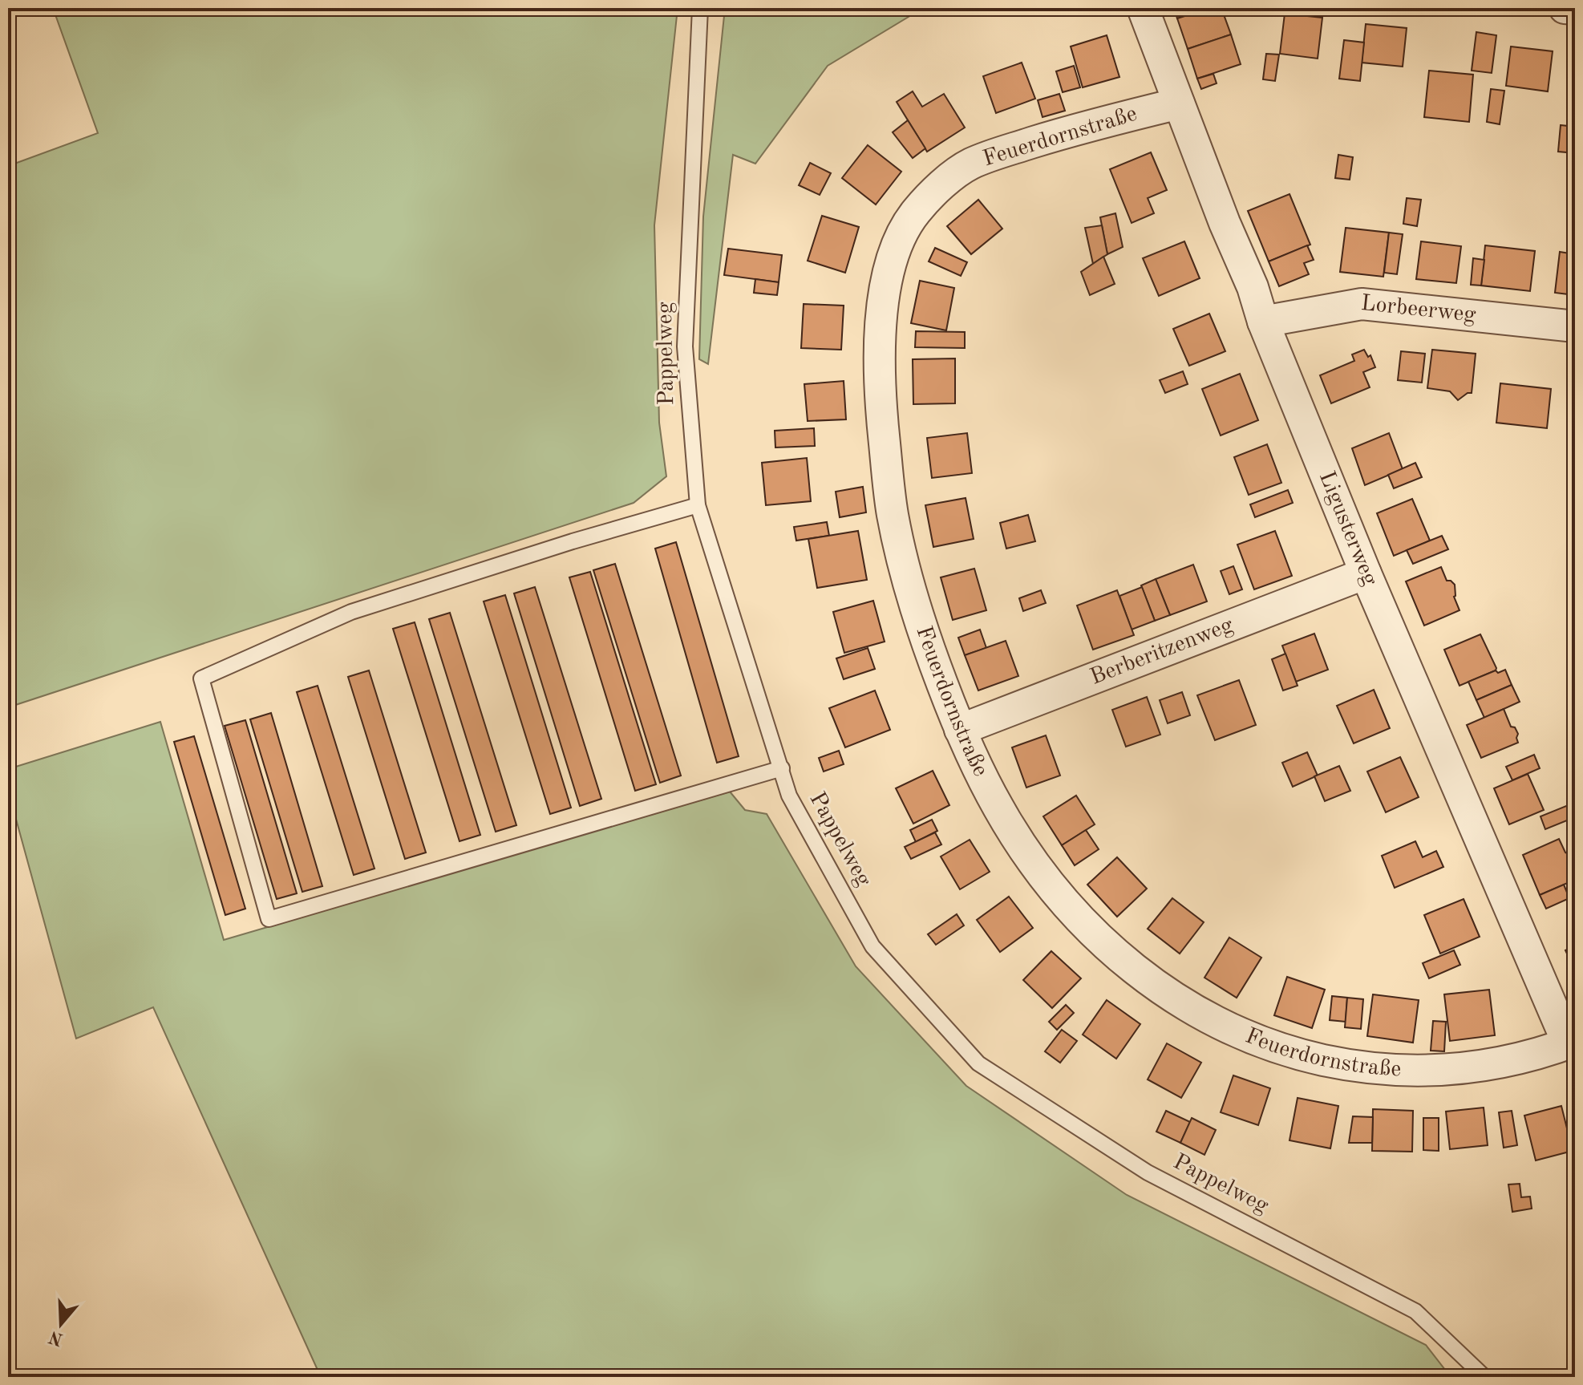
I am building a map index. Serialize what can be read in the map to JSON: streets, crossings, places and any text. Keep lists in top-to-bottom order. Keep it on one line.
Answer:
{"streets":{"street":["Feuerdornstraße","Lorbeerweg","Ligusterweg","Berberitzenweg"],"lane":["Pappelweg"]},"crossings":[["Feuerdornstraße","Ligusterweg"],["Feuerdornstraße","Berberitzenweg"],["Lorbeerweg","Ligusterweg"],["Ligusterweg","Berberitzenweg"]],"north":"bottom"}
